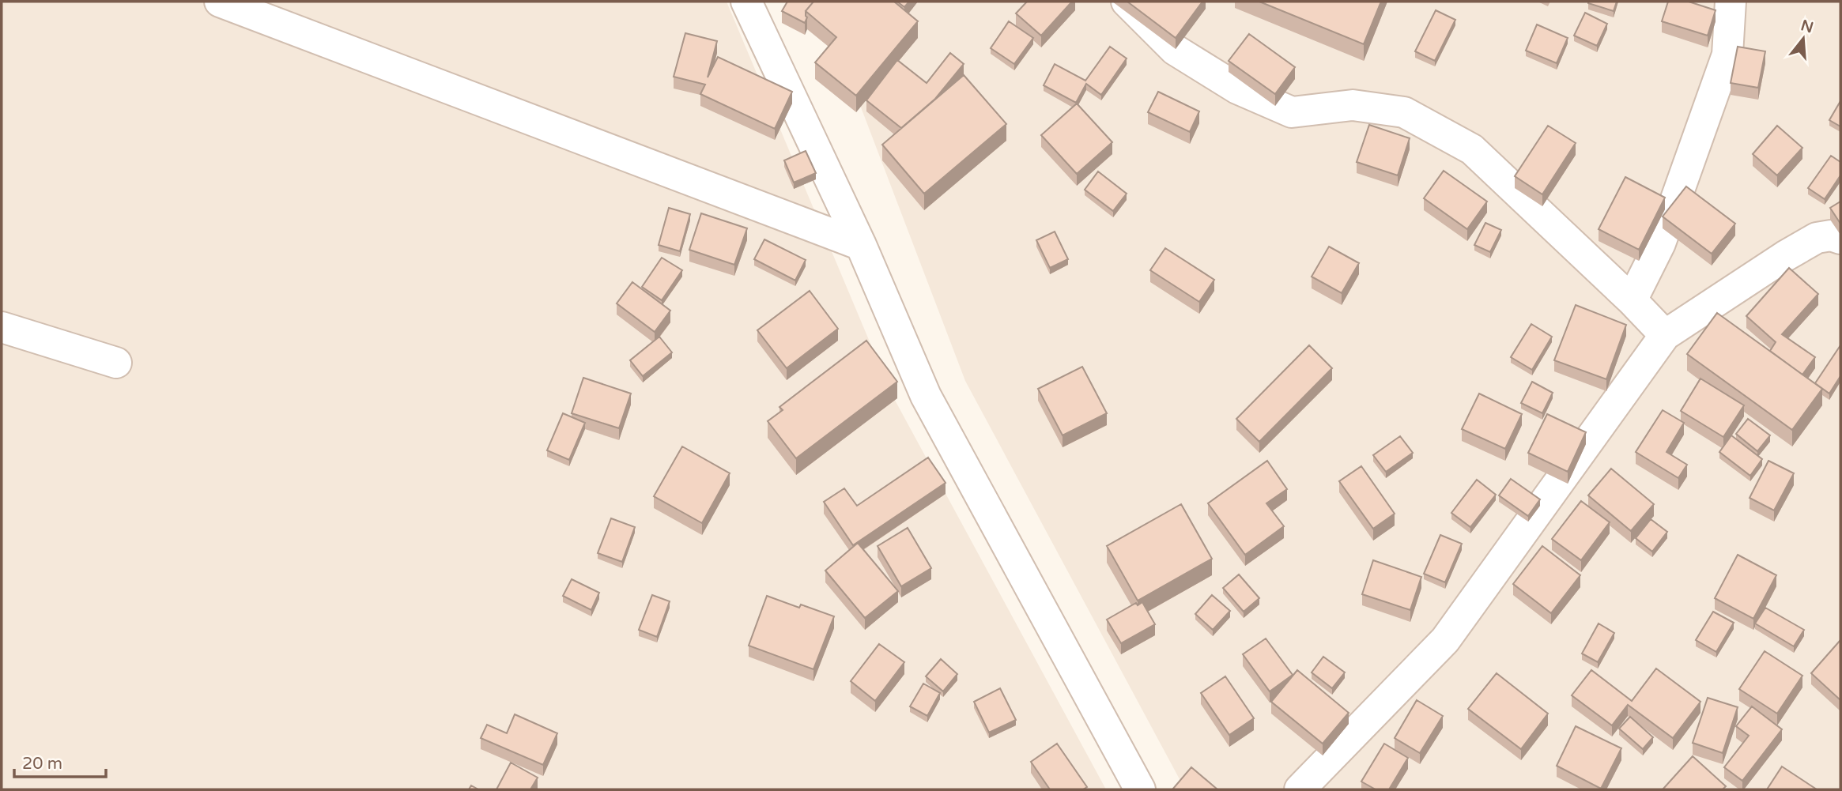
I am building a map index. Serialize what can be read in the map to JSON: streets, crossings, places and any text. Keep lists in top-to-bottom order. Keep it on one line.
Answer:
{"scale_bar":"20 m","north":"top"}
